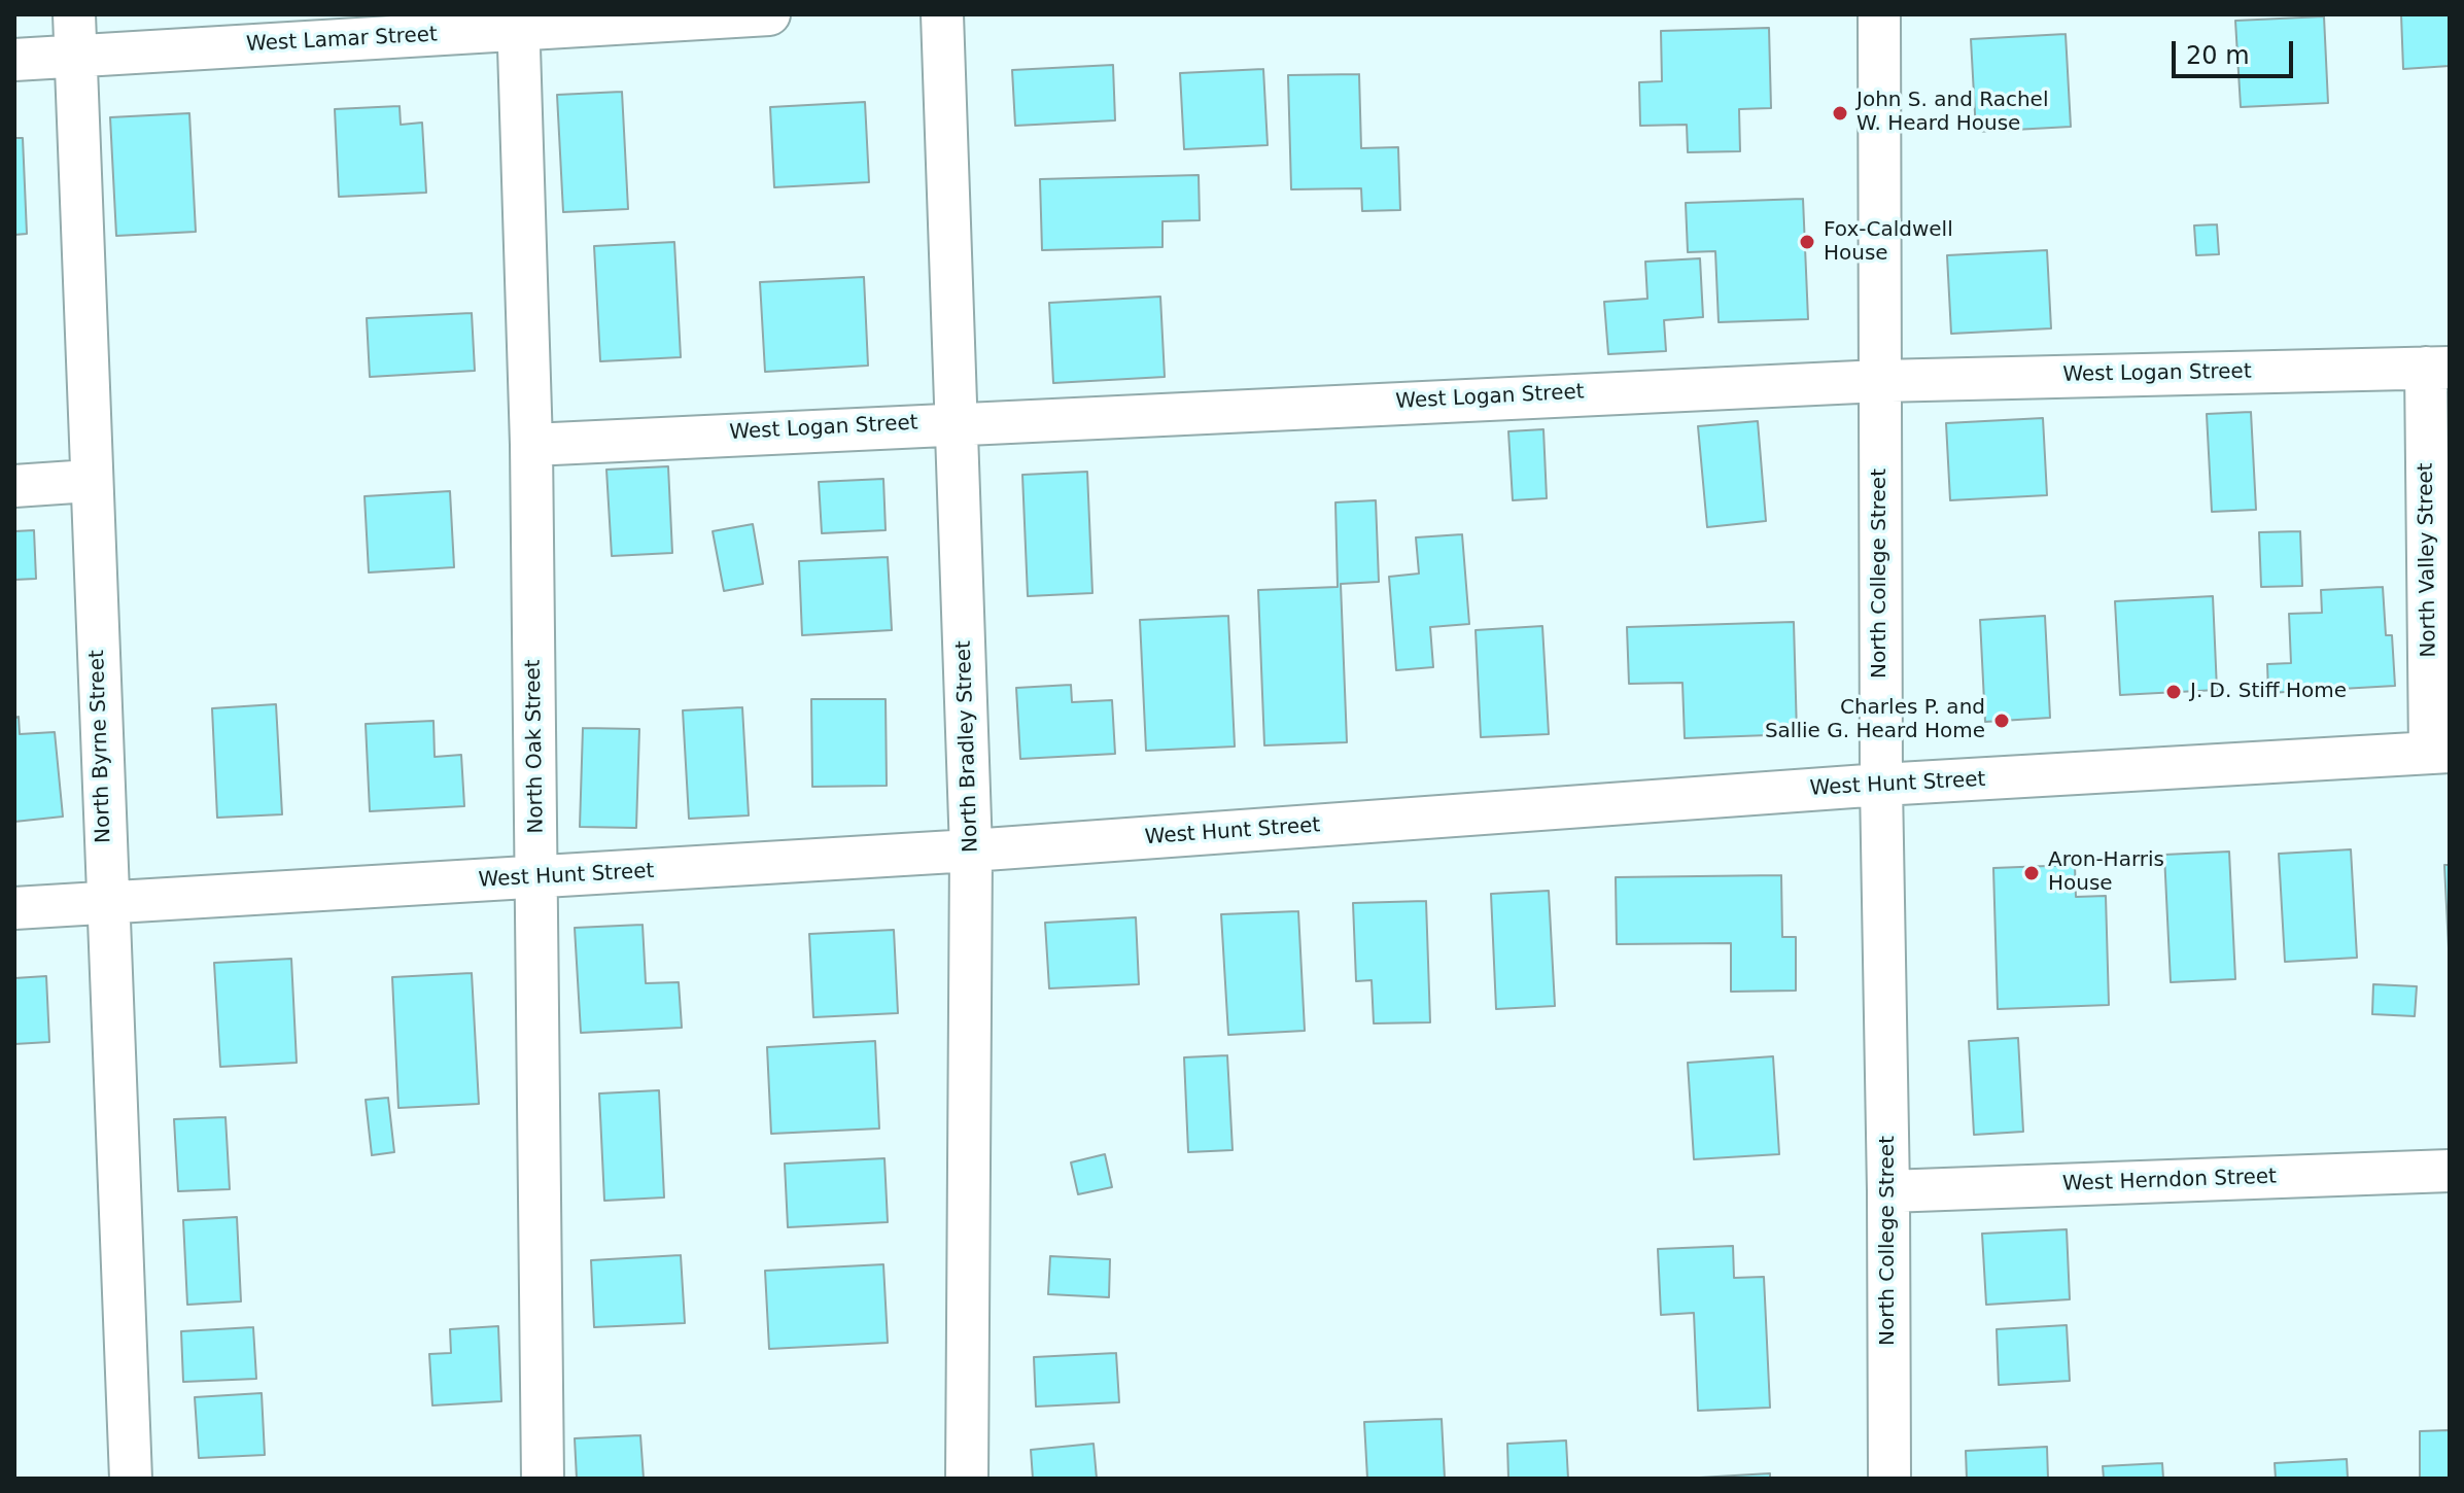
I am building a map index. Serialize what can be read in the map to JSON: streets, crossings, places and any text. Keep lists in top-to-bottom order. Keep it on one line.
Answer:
{"streets":{"street":["West Lamar Street","West Logan Street","North Valley Street","North College Street","North Byrne Street","North Oak Street","North Bradley Street","West Hunt Street","West Herndon Street"]},"crossings":[["West Lamar Street","North Byrne Street"],["West Lamar Street","North Oak Street"],["West Logan Street","North Valley Street"],["West Logan Street","North College Street"],["West Logan Street","North Oak Street"],["West Logan Street","North Bradley Street"],["North Valley Street","West Hunt Street"],["North College Street","West Hunt Street"],["North College Street","West Herndon Street"],["North Byrne Street","West Hunt Street"],["North Oak Street","West Hunt Street"],["North Bradley Street","West Hunt Street"]],"places":["John S. and Rachel W. Heard House","Fox-Caldwell House","J. D. Stiff Home","Charles P. and Sallie G. Heard Home","Aron-Harris House"],"scale_bar":"20 m"}
